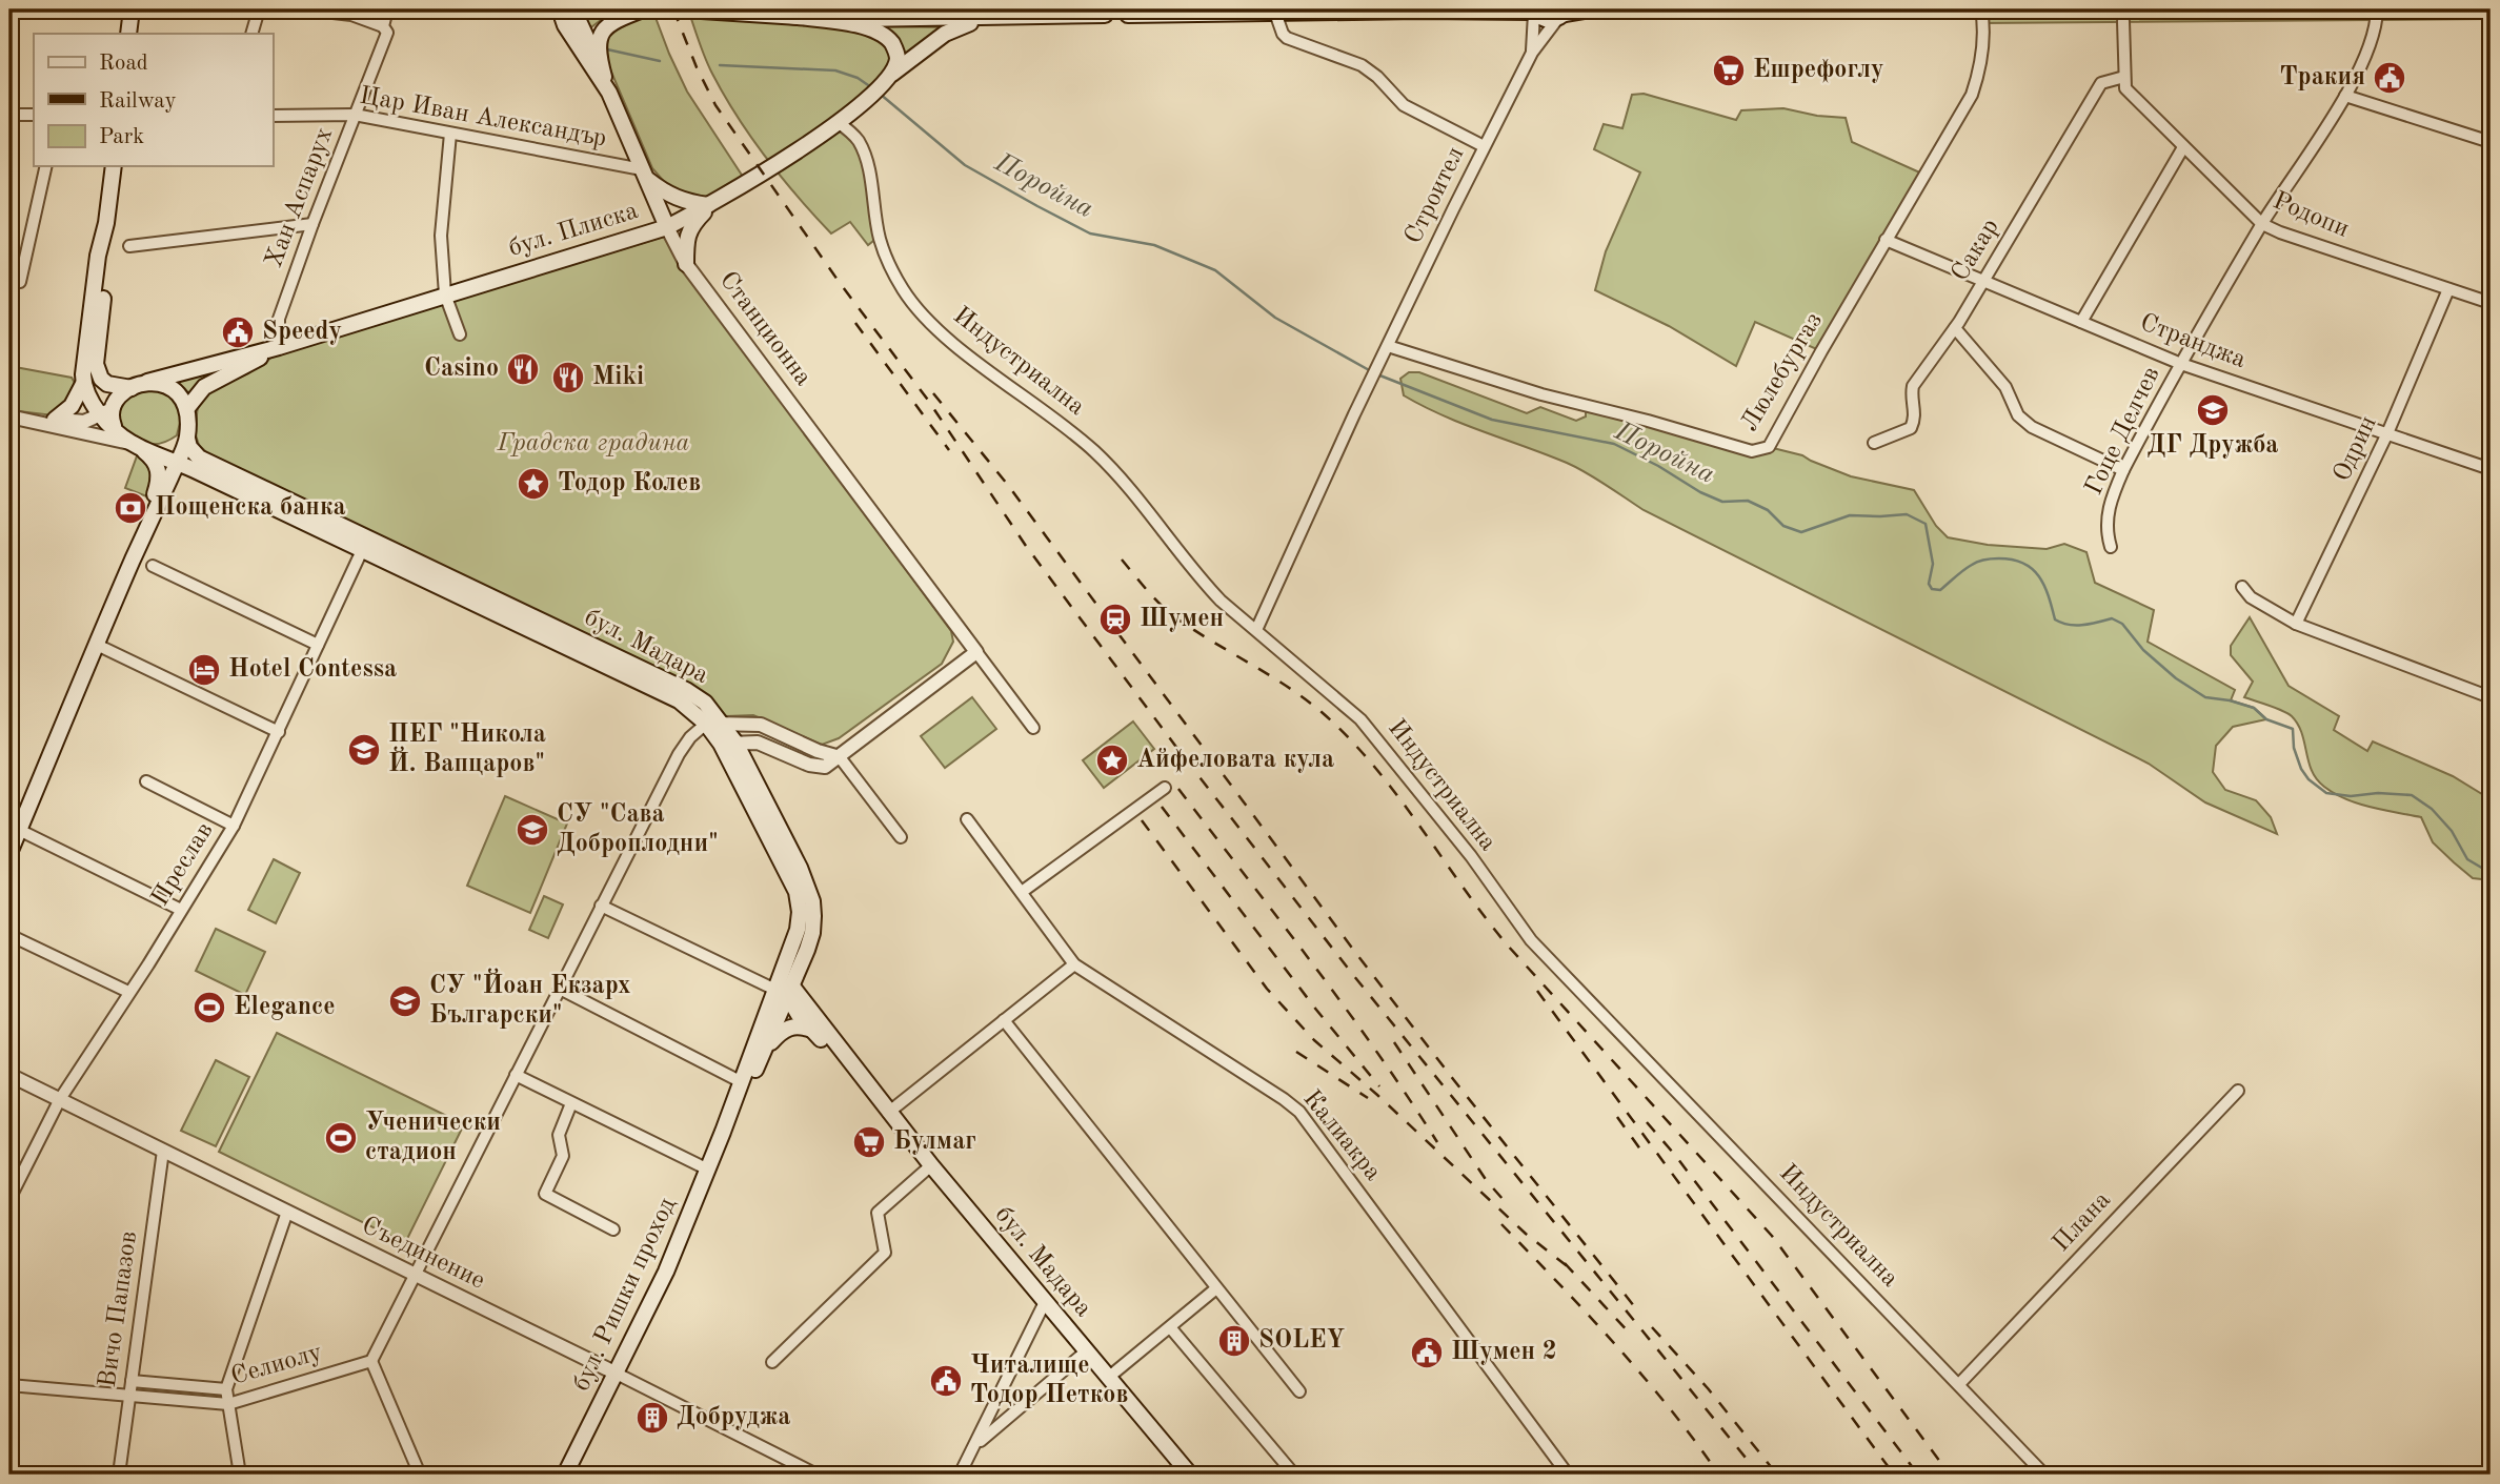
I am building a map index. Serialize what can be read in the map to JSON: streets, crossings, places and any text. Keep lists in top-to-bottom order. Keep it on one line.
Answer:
{"streets":{"main road":["бул. Плиска","Станционна","бул. Мадара","бул. Ришки проход"],"street":["Цар Иван Александър","Строител","Хан Аспарух","Родопи","Сакар","Странджа","Индустриална","Люлебургаз","Гоце Делчев","Одрин","Преслав","Калиакра","Плана","Съединение","Вичо Папазов","Селиолу"]},"crossings":[["Цар Иван Александър","Хан Аспарух"],["Цар Иван Александър","Станционна"],["Строител","Индустриална"],["Строител","Люлебургаз"],["Хан Аспарух","бул. Плиска"],["Родопи","Сакар"],["Родопи","Гоце Делчев"],["Родопи","Одрин"],["бул. Плиска","Станционна"],["бул. Плиска","Индустриална"],["бул. Плиска","бул. Мадара"],["Сакар","Странджа"],["Странджа","Люлебургаз"],["Странджа","Гоце Делчев"],["Странджа","Одрин"],["Индустриална","Плана"],["бул. Мадара","Преслав"],["бул. Мадара","бул. Ришки проход"],["Преслав","Съединение"],["Съединение","бул. Ришки проход"],["Съединение","Вичо Папазов"],["Вичо Папазов","Селиолу"]],"water":["Поройна"],"parks":["Градска градина"],"places":{"supermarket":["Ешрефоглу","Булмаг"],"public building":["Тракия","Speedy","Шумен 2","Читалище Тодор Петков"],"restaurant":["Casino","Miki"],"school or university":["ДГ Дружба","ПЕГ \"Никола Й. Вапцаров\"","СУ \"Сава Доброплодни\"","СУ \"Йоан Екзарх Български\""],"place":["Тодор Колев","Айфеловата кула"],"bank":["Пощенска банка"],"station":["Шумен"],"hotel":["Hotel Contessa"],"sports":["Elegance","Ученически стадион"],"building":["SOLEY","Добруджа"]},"legend":["Road","Railway","Park"]}
